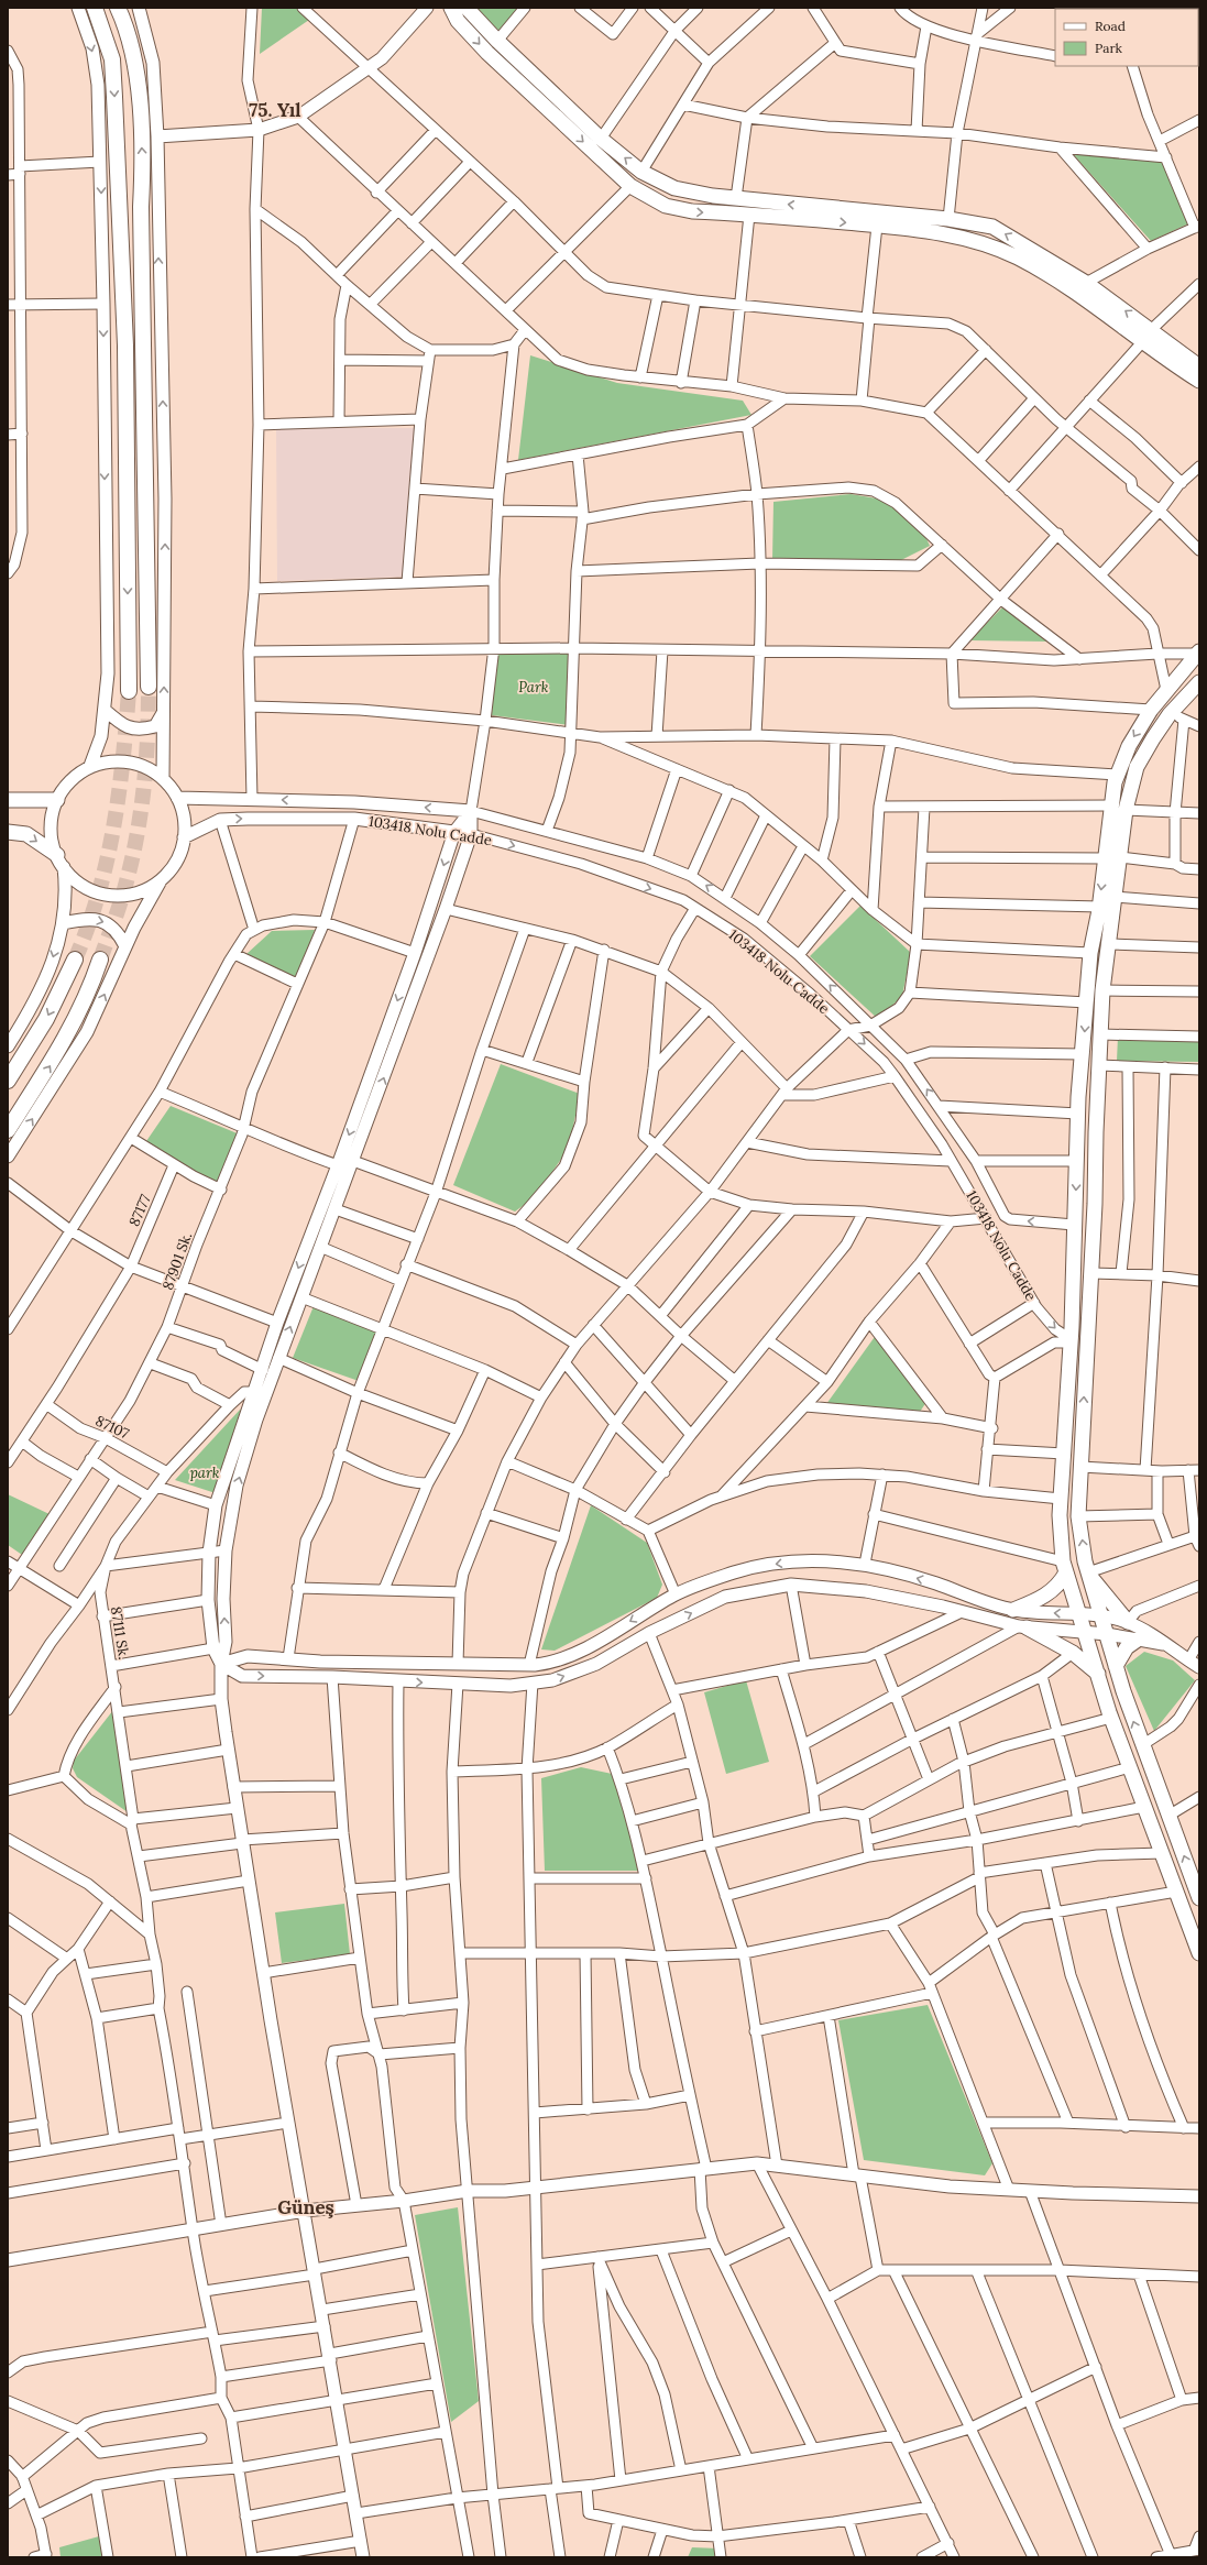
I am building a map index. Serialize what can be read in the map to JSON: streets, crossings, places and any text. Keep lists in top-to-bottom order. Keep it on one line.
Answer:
{"streets":{"street":["103418 Nolu Cadde","87177","87901 Sk.","87107","87111 Sk."]},"crossings":[["103418 Nolu Cadde","87901 Sk."],["87177","87107"],["87901 Sk.","87107"],["87107","87111 Sk."]],"districts":["75. Yıl","Güneş"],"parks":["Park","park"],"legend":["Road","Park"]}
